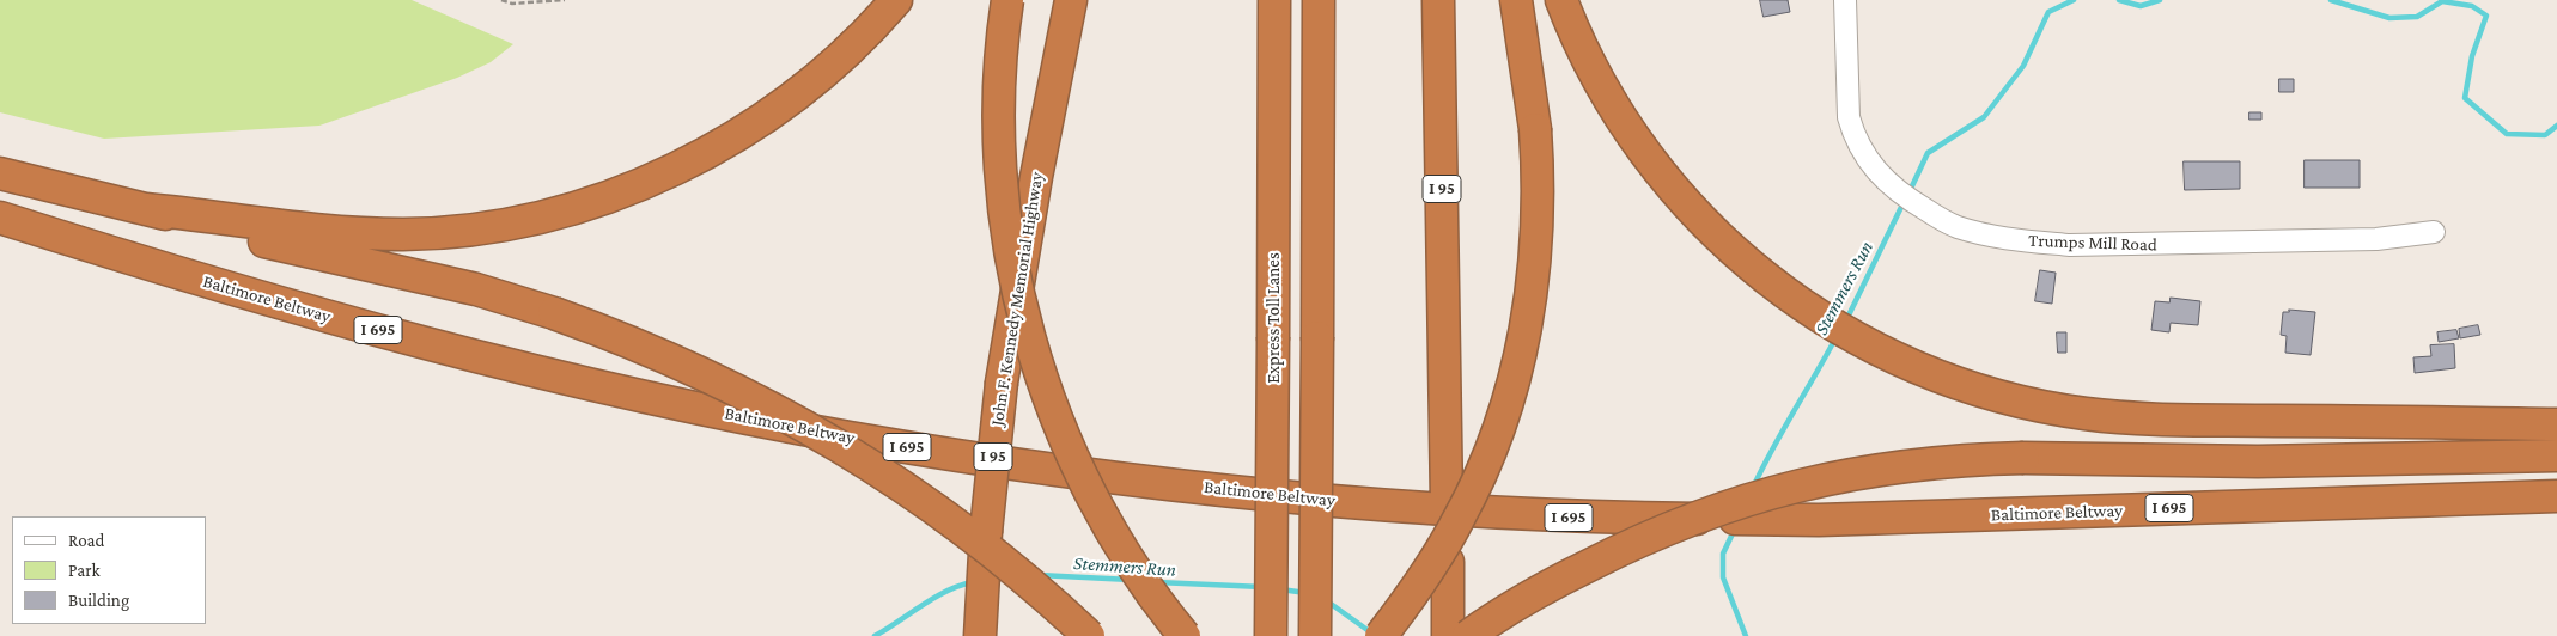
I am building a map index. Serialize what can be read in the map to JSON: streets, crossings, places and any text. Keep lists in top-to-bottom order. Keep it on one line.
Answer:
{"streets":{"highway":["I 95","Baltimore Beltway","John F. Kennedy Memorial Highway","Express Toll Lanes","I 695"],"street":["Trumps Mill Road"]},"water":["Stemmers Run"],"legend":["Road","Park","Building"]}
